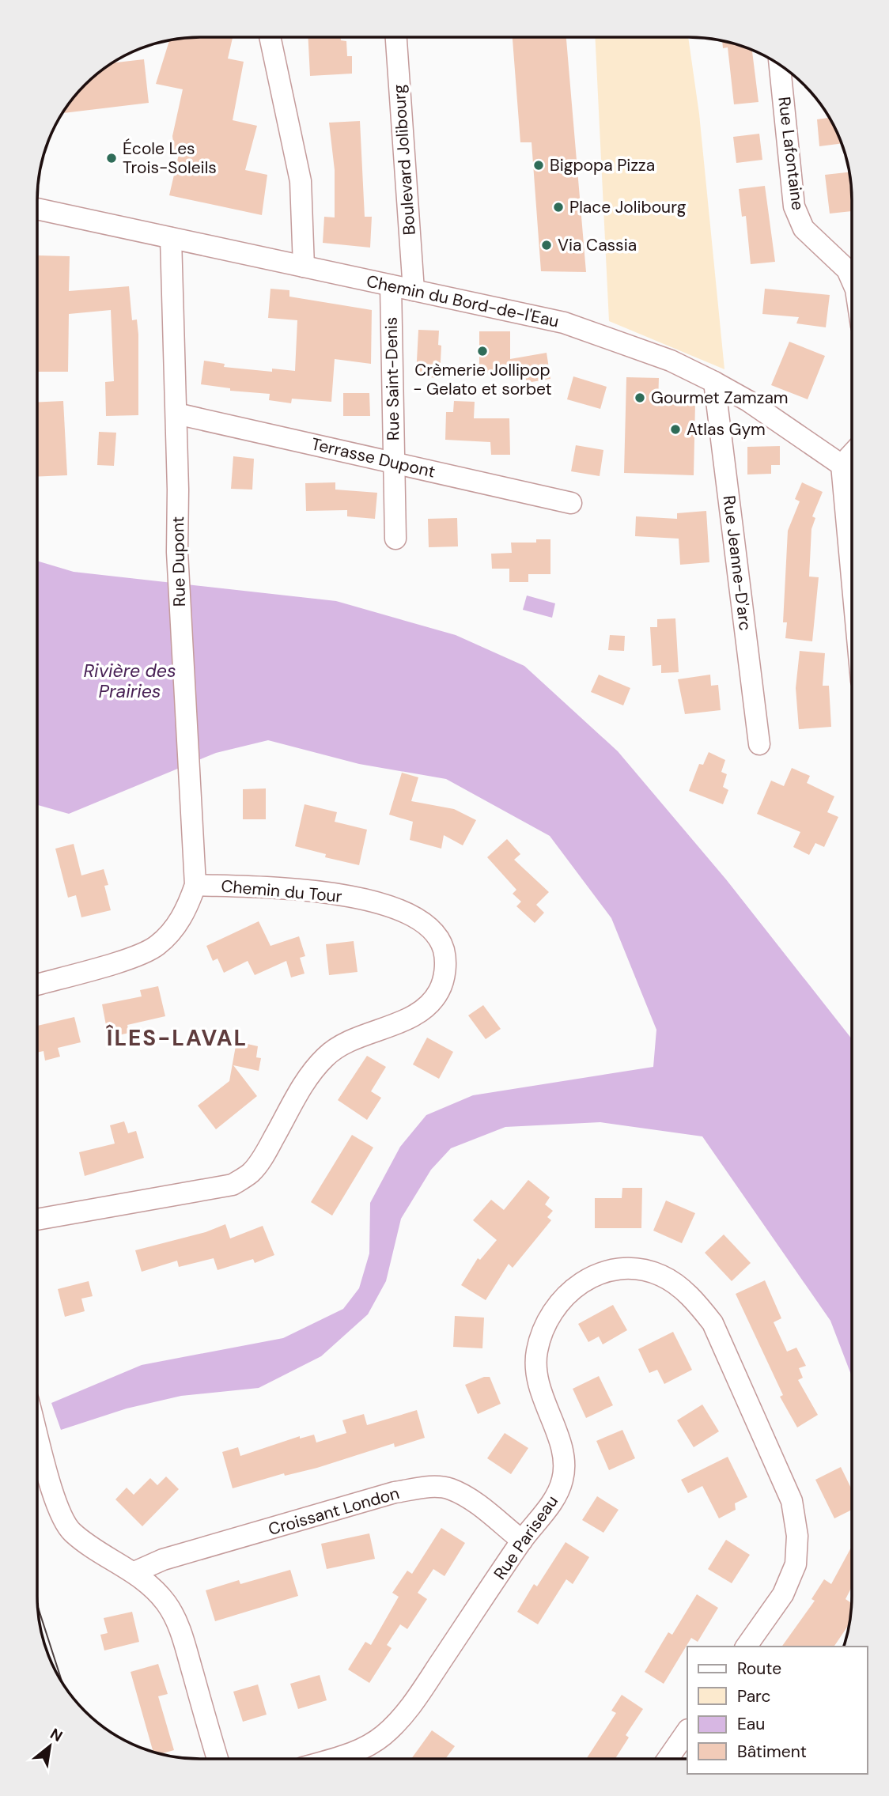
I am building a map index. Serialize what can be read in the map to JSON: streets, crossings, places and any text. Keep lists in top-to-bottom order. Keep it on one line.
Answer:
{"streets":{"street":["Rue Lafontaine","Boulevard Jolibourg","Chemin du Bord-de-l'Eau","Rue Saint-Denis","Terrasse Dupont","Rue Dupont","Rue Jeanne-D'arc","Chemin du Tour","Croissant London","Rue Pariseau"]},"crossings":[["Boulevard Jolibourg","Chemin du Bord-de-l'Eau"],["Chemin du Bord-de-l'Eau","Rue Saint-Denis"],["Chemin du Bord-de-l'Eau","Rue Dupont"],["Chemin du Bord-de-l'Eau","Rue Jeanne-D'arc"],["Rue Saint-Denis","Terrasse Dupont"],["Terrasse Dupont","Rue Dupont"],["Rue Dupont","Chemin du Tour"],["Croissant London","Rue Pariseau"]],"districts":["ÎLES-LAVAL"],"water":["Rivière des Prairies"],"places":["École Les Trois-Soleils","Bigpopa Pizza","Place Jolibourg","Via Cassia","Crèmerie Jollipop - Gelato et sorbet","Gourmet Zamzam","Atlas Gym"],"legend":["Route","Parc","Eau","Bâtiment"],"north":"top right"}
